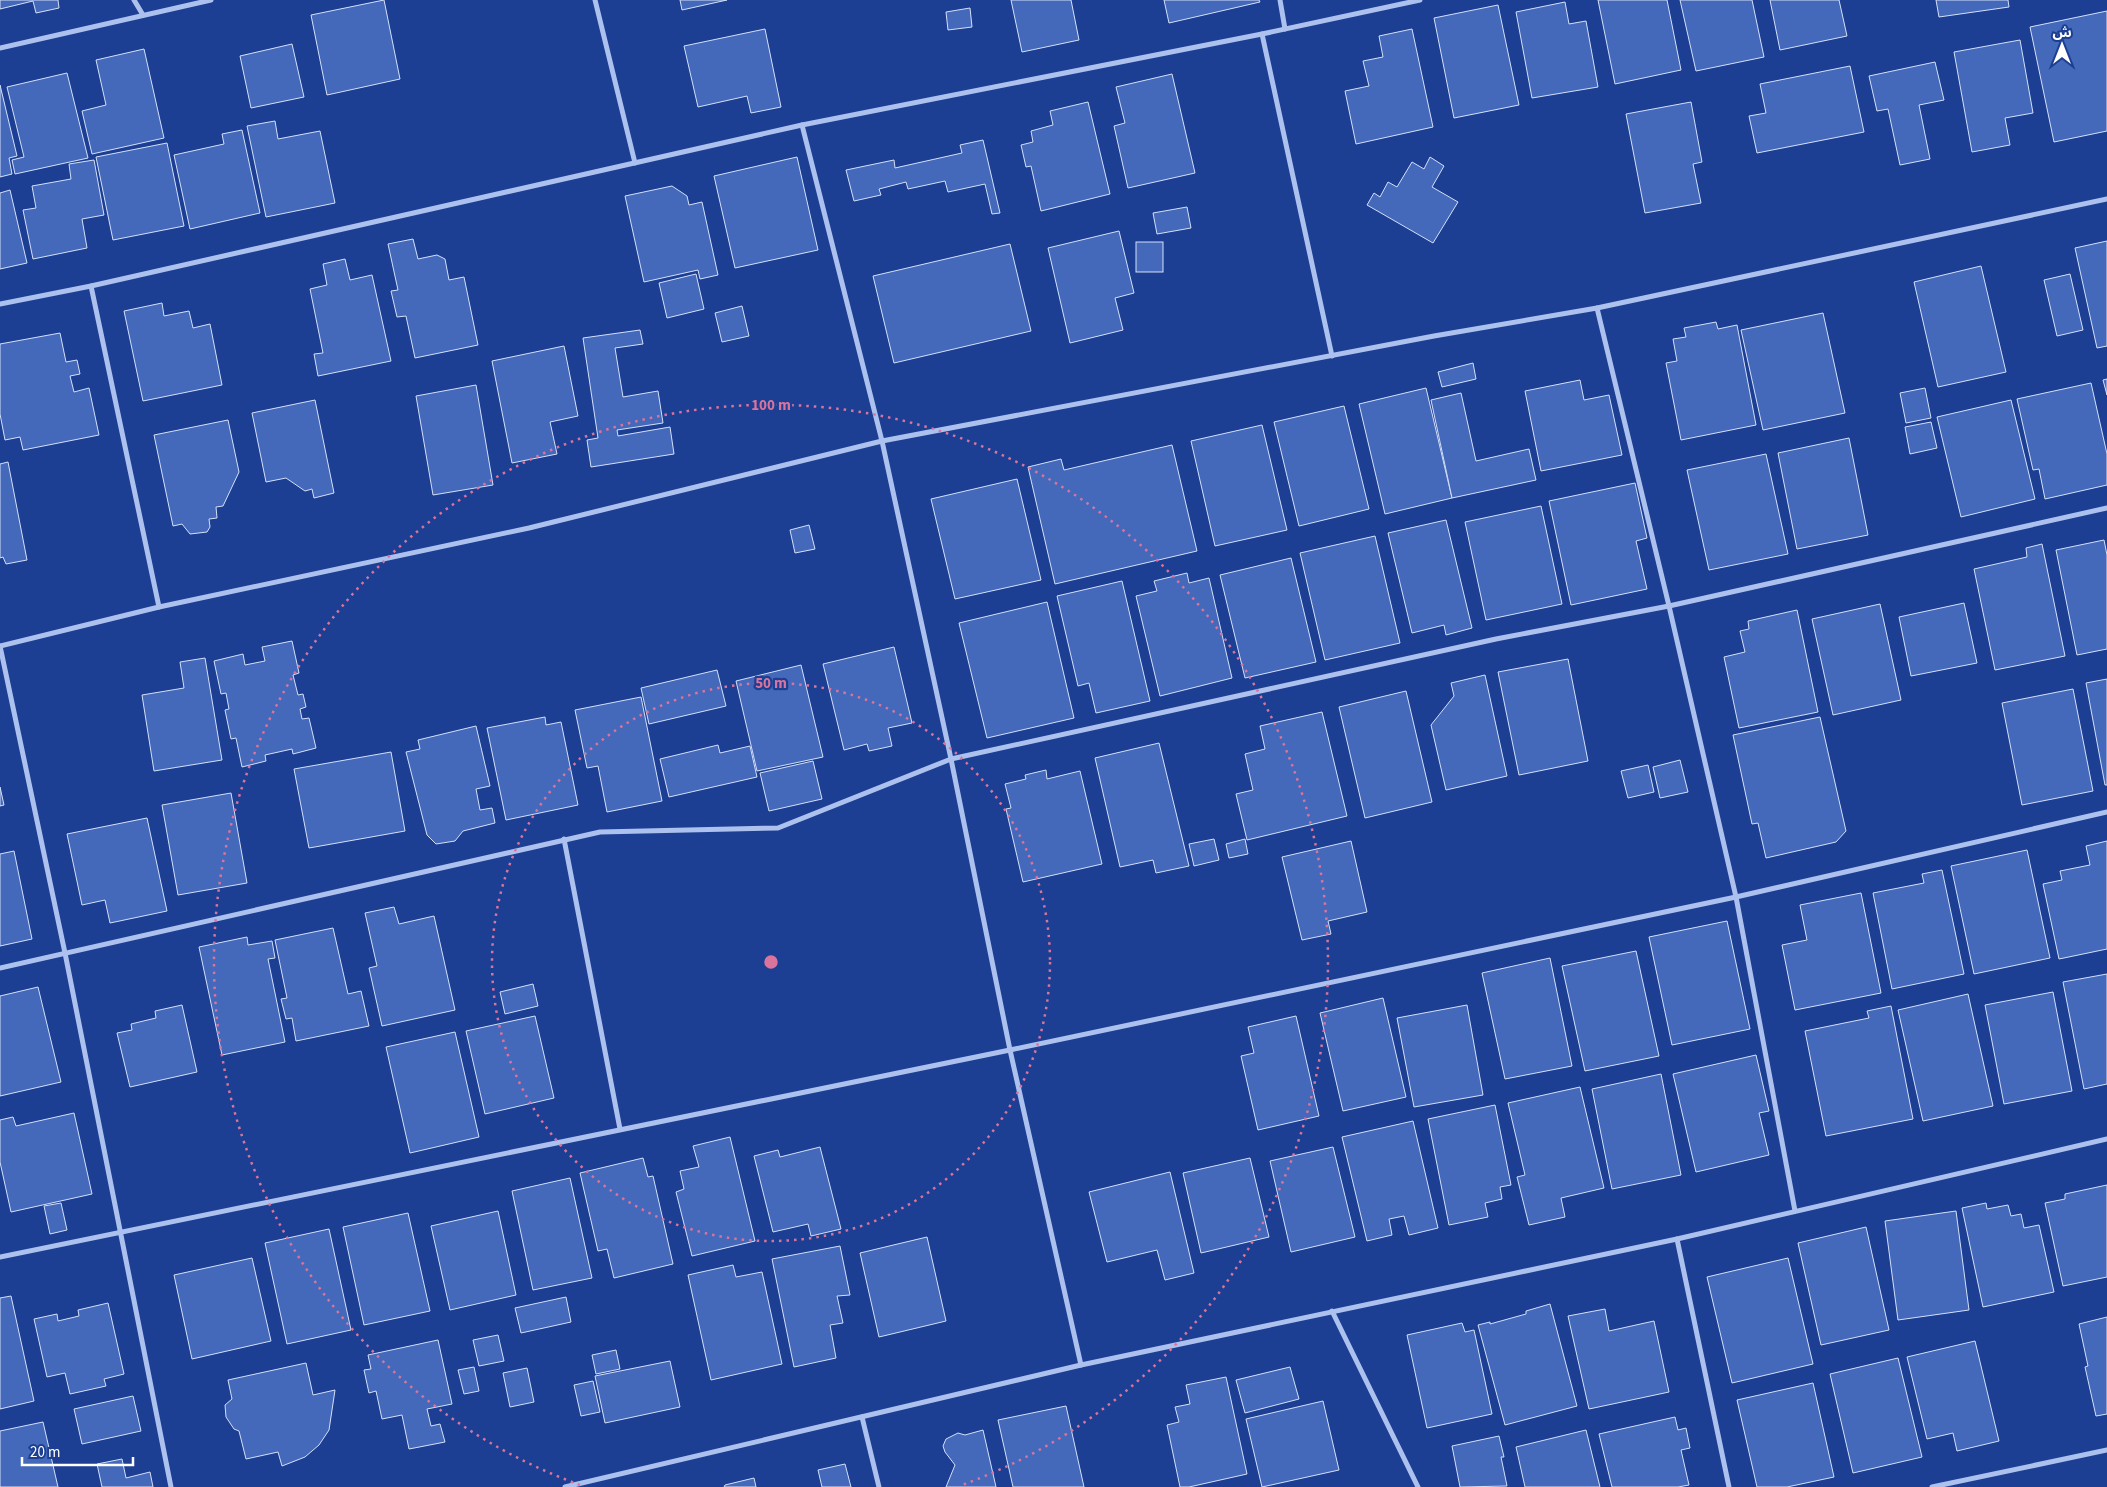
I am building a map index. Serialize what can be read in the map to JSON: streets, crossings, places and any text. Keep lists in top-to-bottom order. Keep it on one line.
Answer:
{"scale_bar":"20 m","north":"top","rings":["100 m","50 m"]}
